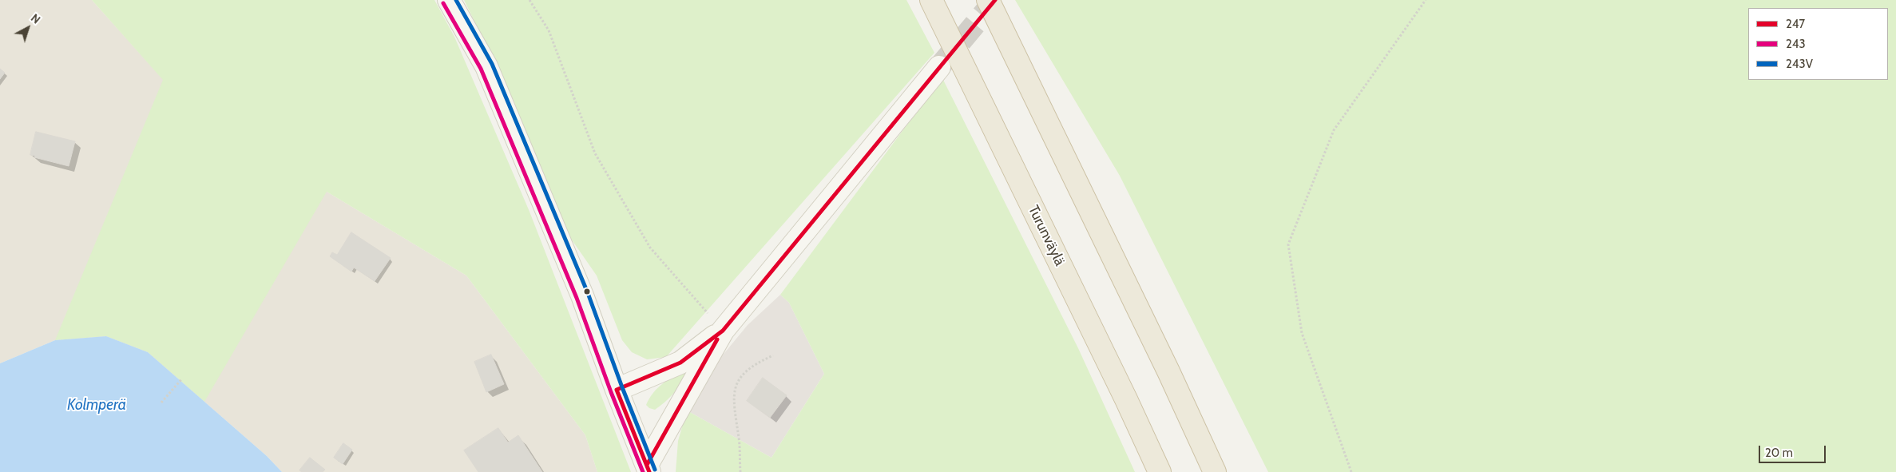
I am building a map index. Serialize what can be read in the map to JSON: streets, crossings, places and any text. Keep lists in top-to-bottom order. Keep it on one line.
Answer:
{"streets":{"highway":["Turunväylä"]},"water":["Kolmperä"],"lines":["transit line 247","transit line 243V","transit line 243"],"legend":["247","243","243V"],"scale_bar":"20 m","north":"top right"}
